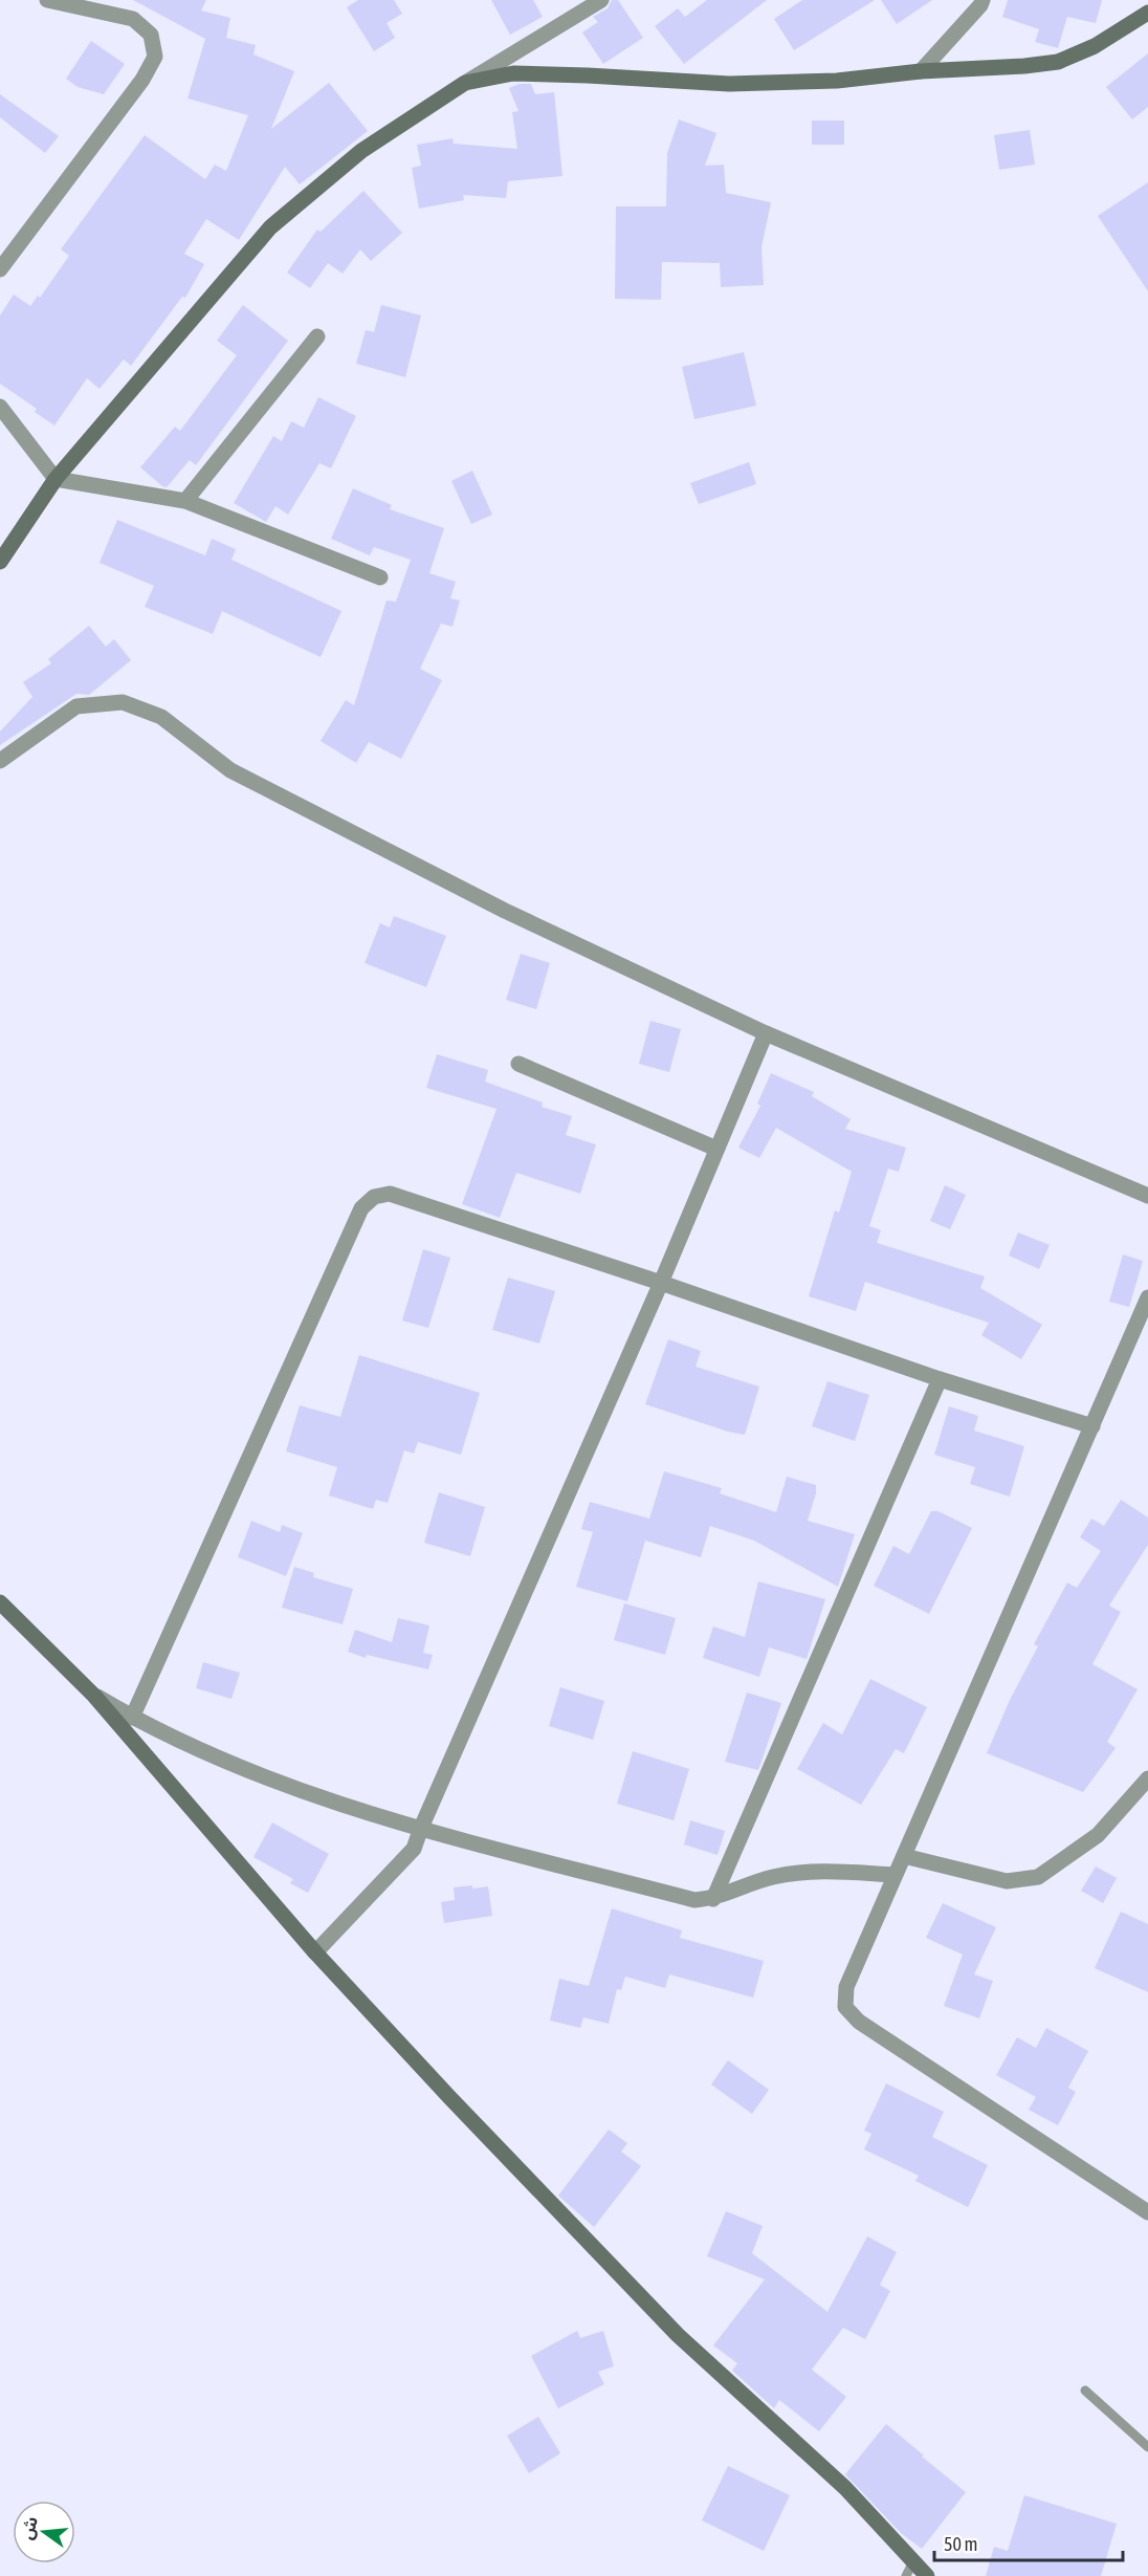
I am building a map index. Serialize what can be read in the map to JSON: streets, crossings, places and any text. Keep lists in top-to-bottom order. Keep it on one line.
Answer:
{"scale_bar":"50 m","north":"left"}
